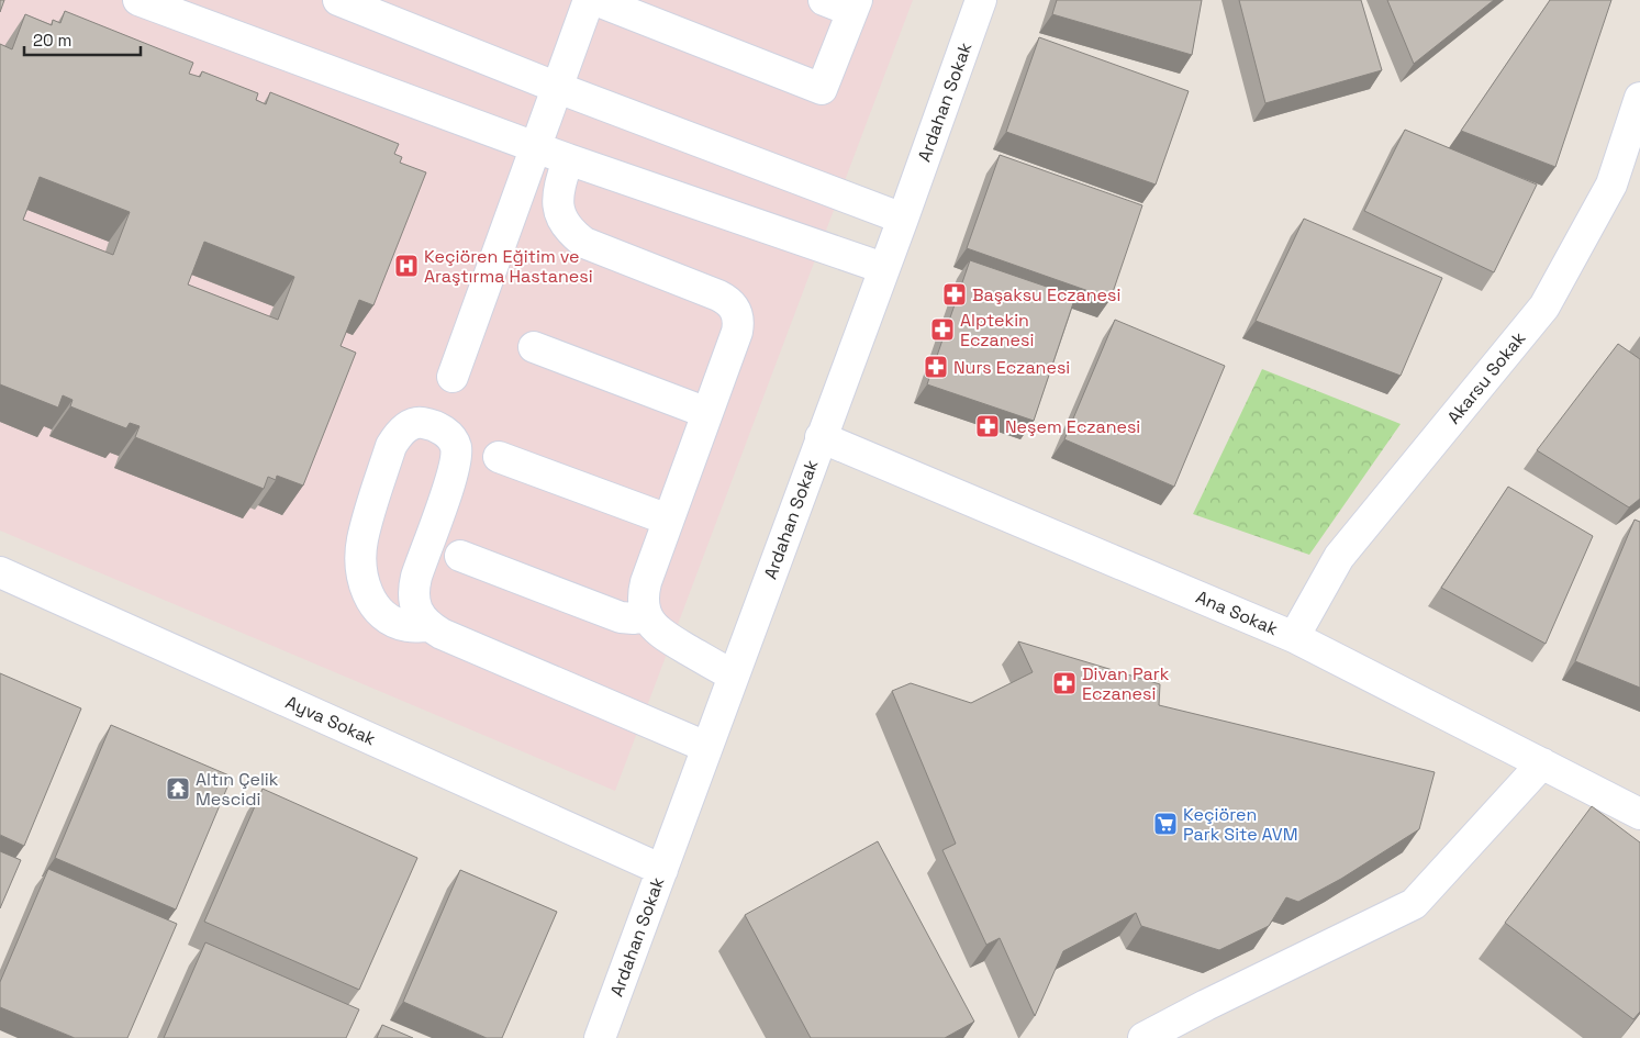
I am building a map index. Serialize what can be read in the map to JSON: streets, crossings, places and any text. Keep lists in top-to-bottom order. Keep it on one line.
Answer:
{"streets":{"street":["Ardahan Sokak","Akarsu Sokak","Ana Sokak","Ayva Sokak"]},"crossings":[["Ardahan Sokak","Ana Sokak"],["Ardahan Sokak","Ayva Sokak"],["Akarsu Sokak","Ana Sokak"]],"places":{"hospital":["Keçiören Eğitim ve Araştırma Hastanesi"],"pharmacy":["Başaksu Eczanesi","Alptekin Eczanesi","Nurs Eczanesi","Neşem Eczanesi","Divan Park Eczanesi"],"temple":["Altın Çelik Mescidi"],"supermarket":["Keçiören Park Site AVM"]},"scale_bar":"20 m"}
